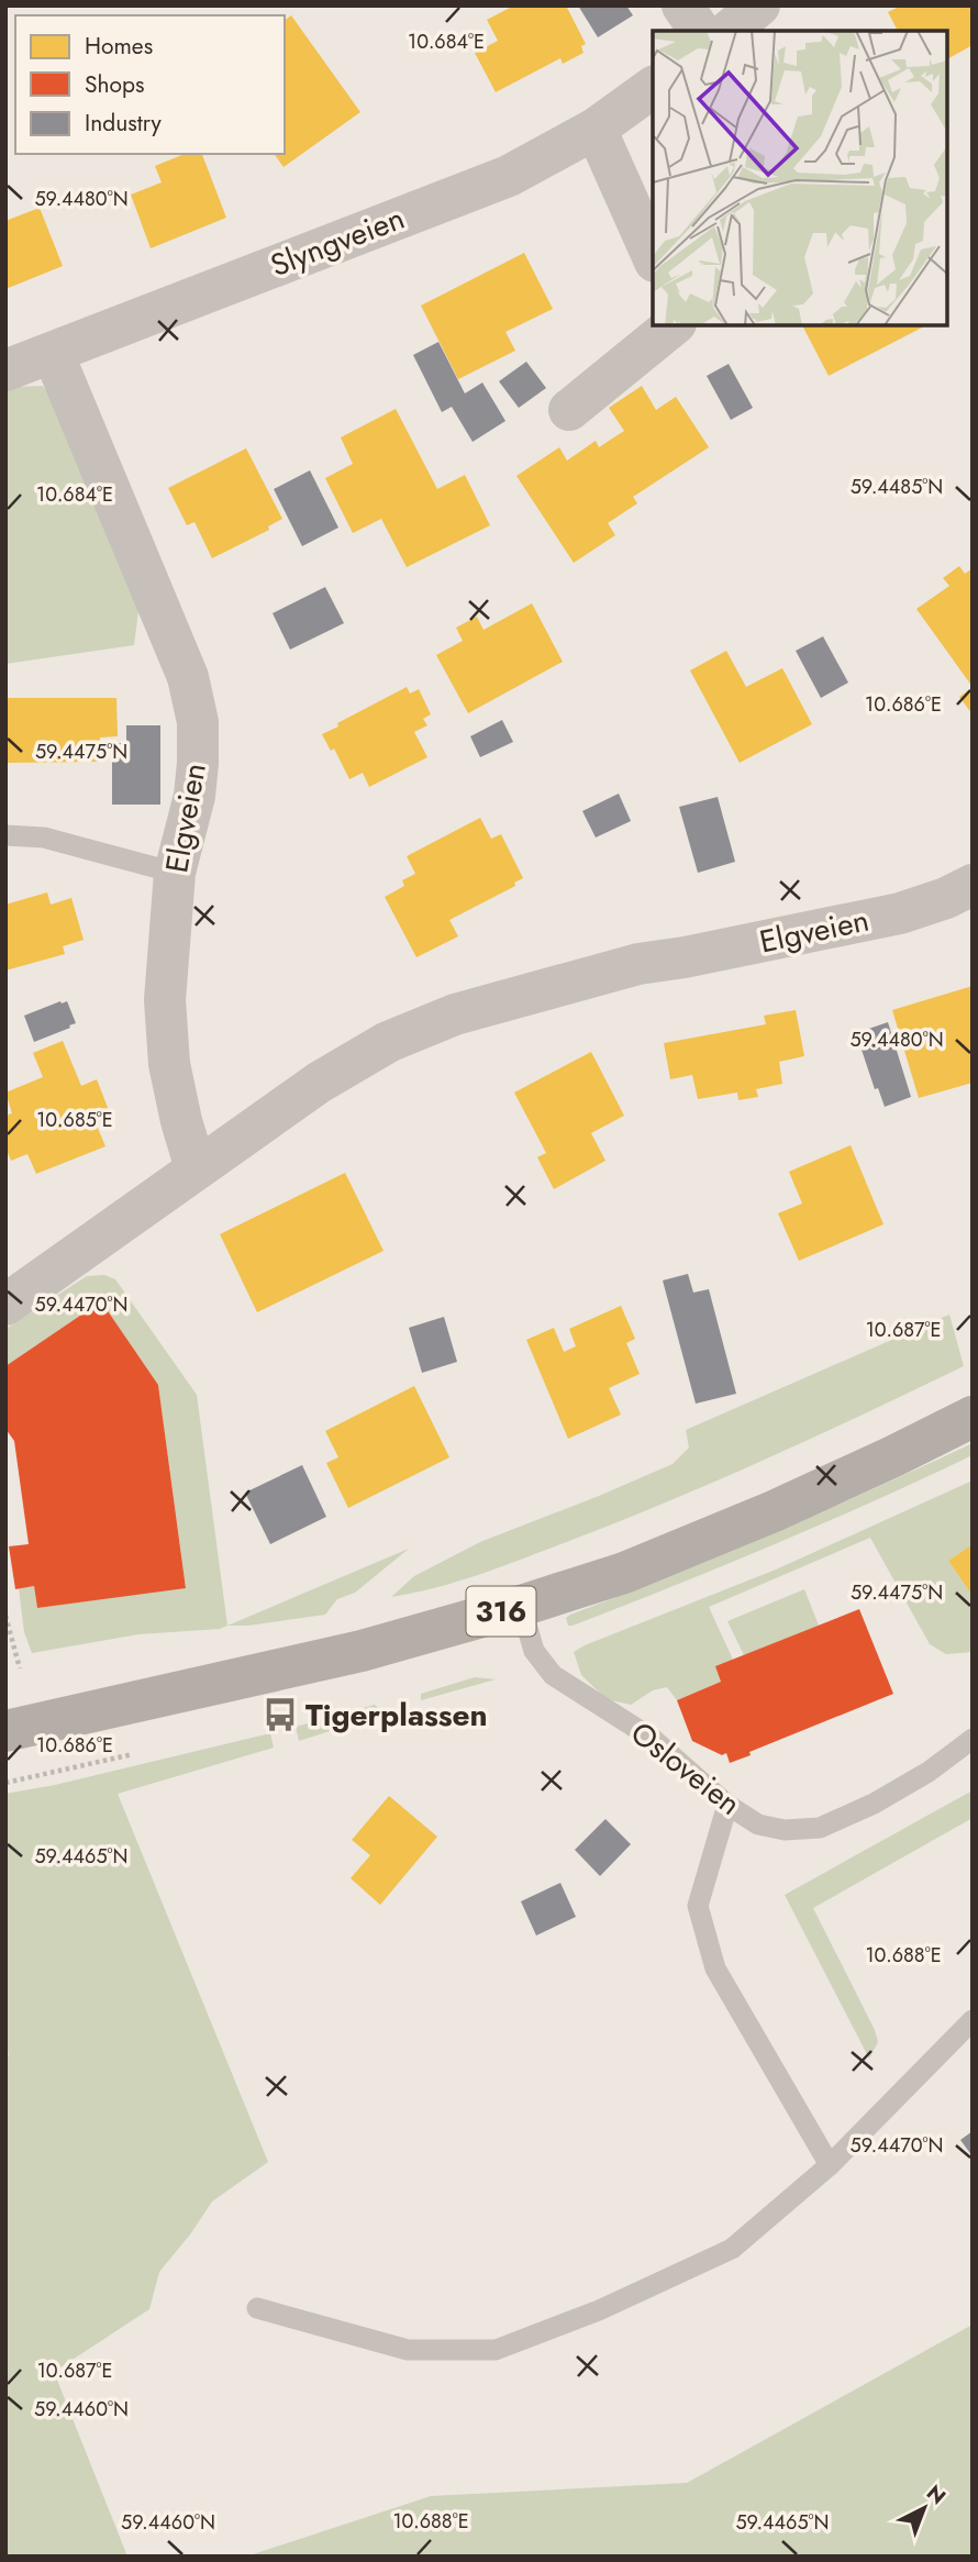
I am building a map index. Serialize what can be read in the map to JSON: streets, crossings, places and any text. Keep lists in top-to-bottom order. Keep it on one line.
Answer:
{"streets":{"main road":["316"],"street":["Slyngveien","Elgveien"],"lane":["Osloveien"]},"crossings":[["Slyngveien","Elgveien"],["316","Osloveien"]],"places":{"bus stop":["Tigerplassen"]},"legend":["Homes","Shops","Industry"],"north":"top right","coordinates":["10.684°E","59.4480°N","59.4485°N","10.686°E","59.4475°N","10.685°E","59.4470°N","10.687°E","59.4465°N","10.688°E","59.4460°N"]}
